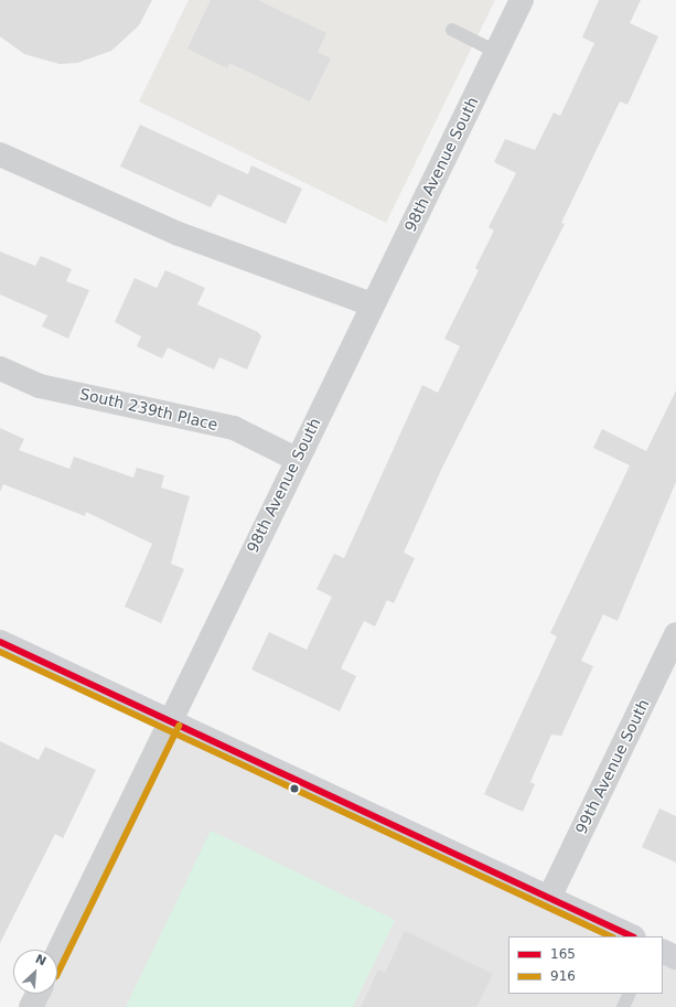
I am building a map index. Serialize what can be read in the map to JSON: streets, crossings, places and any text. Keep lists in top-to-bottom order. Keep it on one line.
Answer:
{"streets":{"street":["98th Avenue South","South 239th Place","99th Avenue South"]},"crossings":[["98th Avenue South","South 239th Place"]],"lines":["transit line 165","transit line 916"],"legend":["165","916"],"north":"top right"}
